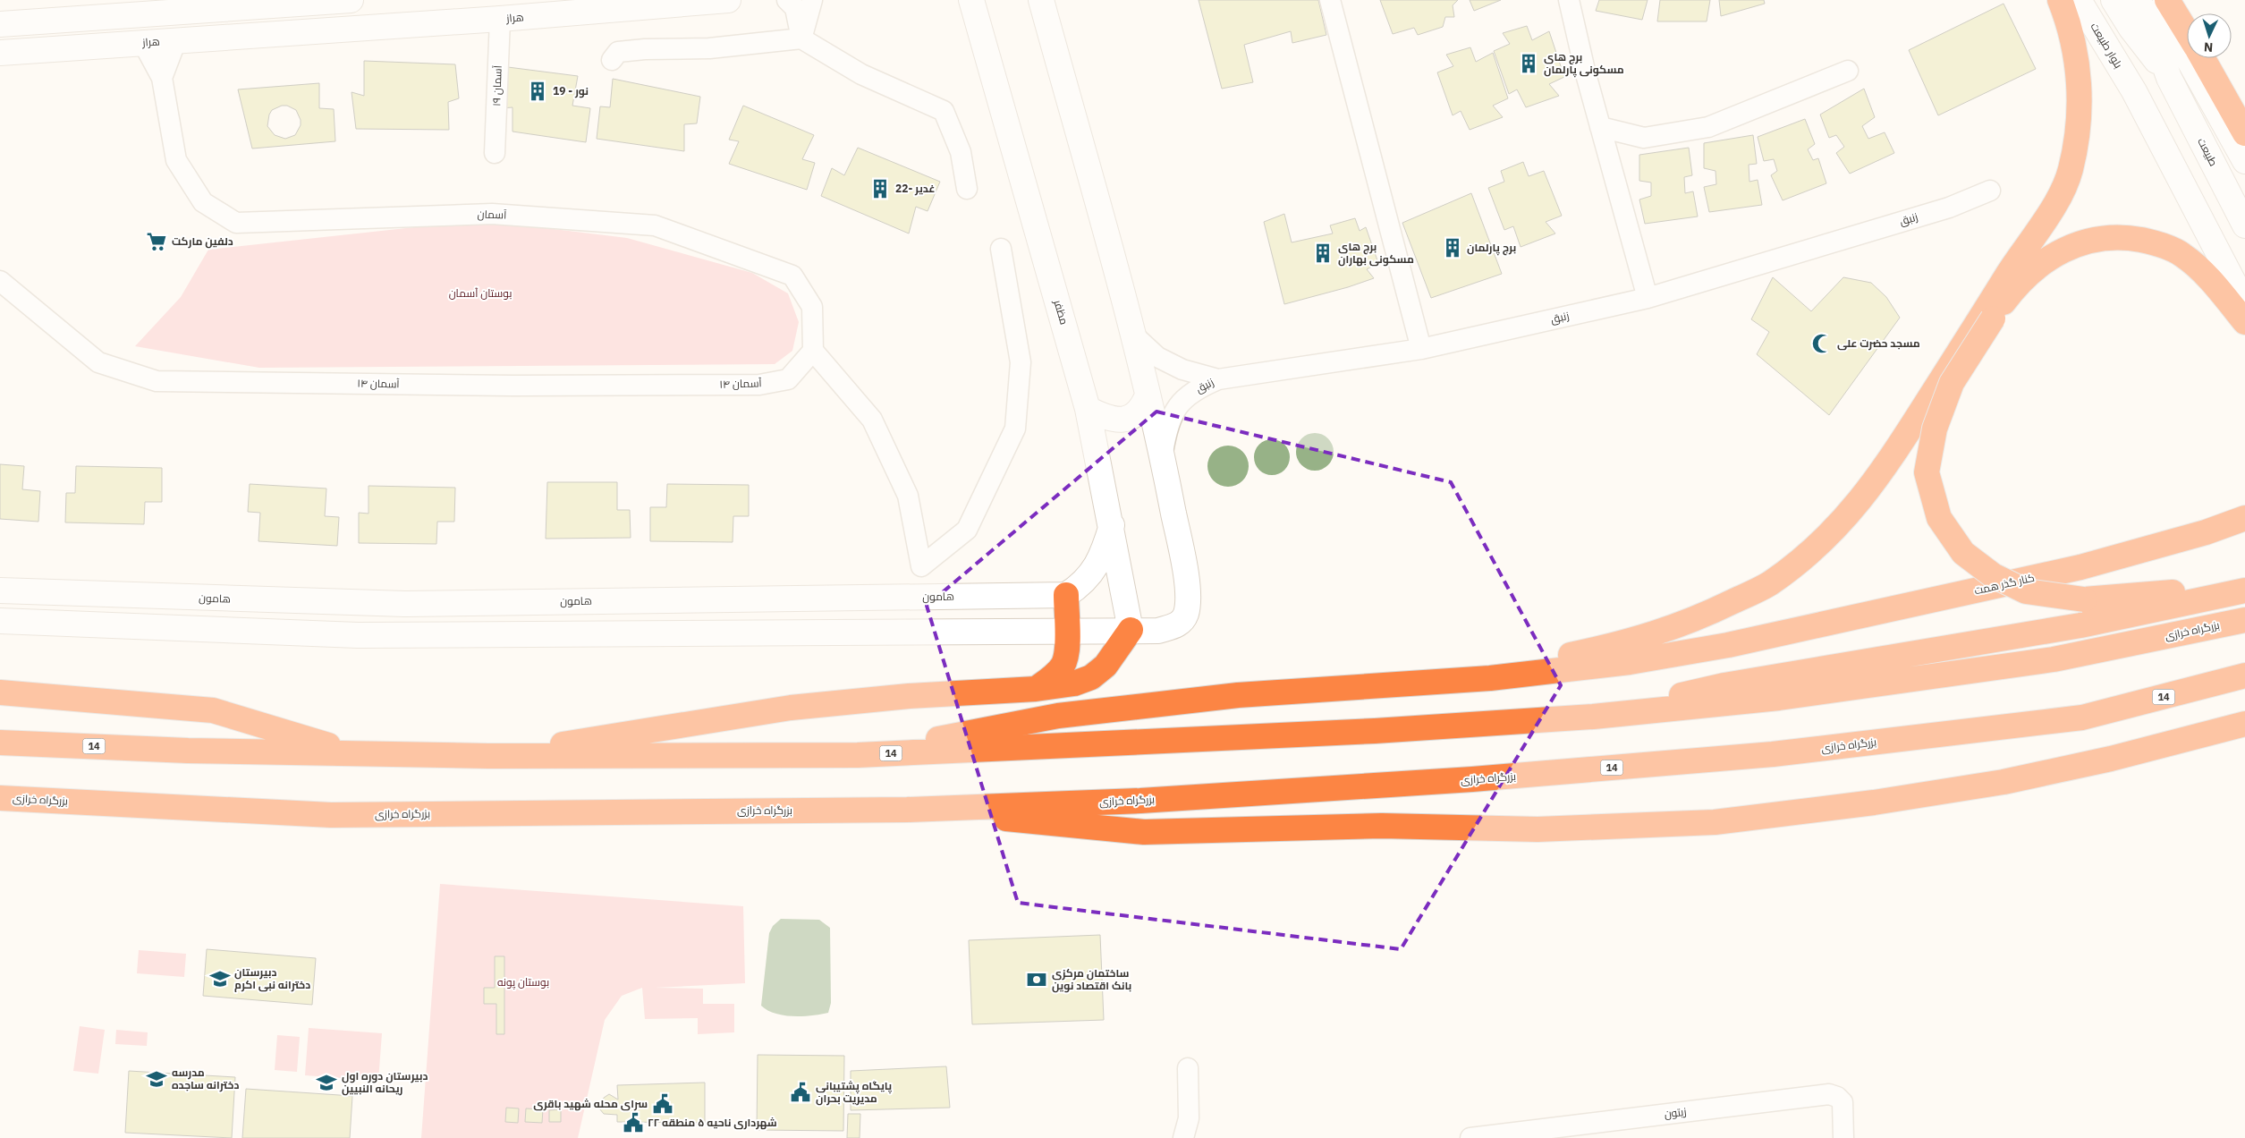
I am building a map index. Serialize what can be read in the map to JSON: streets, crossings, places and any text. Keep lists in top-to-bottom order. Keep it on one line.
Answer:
{"streets":{"highway":["کنار گذر همت","بزرگراه خرازی","14"],"street":["هراز","بلوار طبیعت","آسمان ۱۹","طبیعت","آسمان","زنبق","مظفر","آسمان ۱۴","هامون","زیتون"]},"crossings":[["هراز","آسمان ۱۹"],["آسمان","آسمان ۱۴"]],"parks":["بوستان آسمان","بوستان پونه"],"places":{"building":["برج های مسکونی پارلمان","19 - نور","22- غدیر","برج پارلمان","برج های مسکونی بهاران"],"supermarket":["دلفین مارکت"],"mosque":["مسجد حضرت علی"],"school or university":["دبیرستان دخترانه نبی اکرم","مدرسه دخترانه ساجده","دبیرستان دوره اول ریحانه النبیین"],"bank":["ساختمان مرکزی بانک اقتصاد نوین"],"public building":["پایگاه پشتیبانی مدیریت بحران","سرای محله شهید باقری","شهرداری ناحیه ۵ منطقه ۲۲"]},"north":"bottom"}
